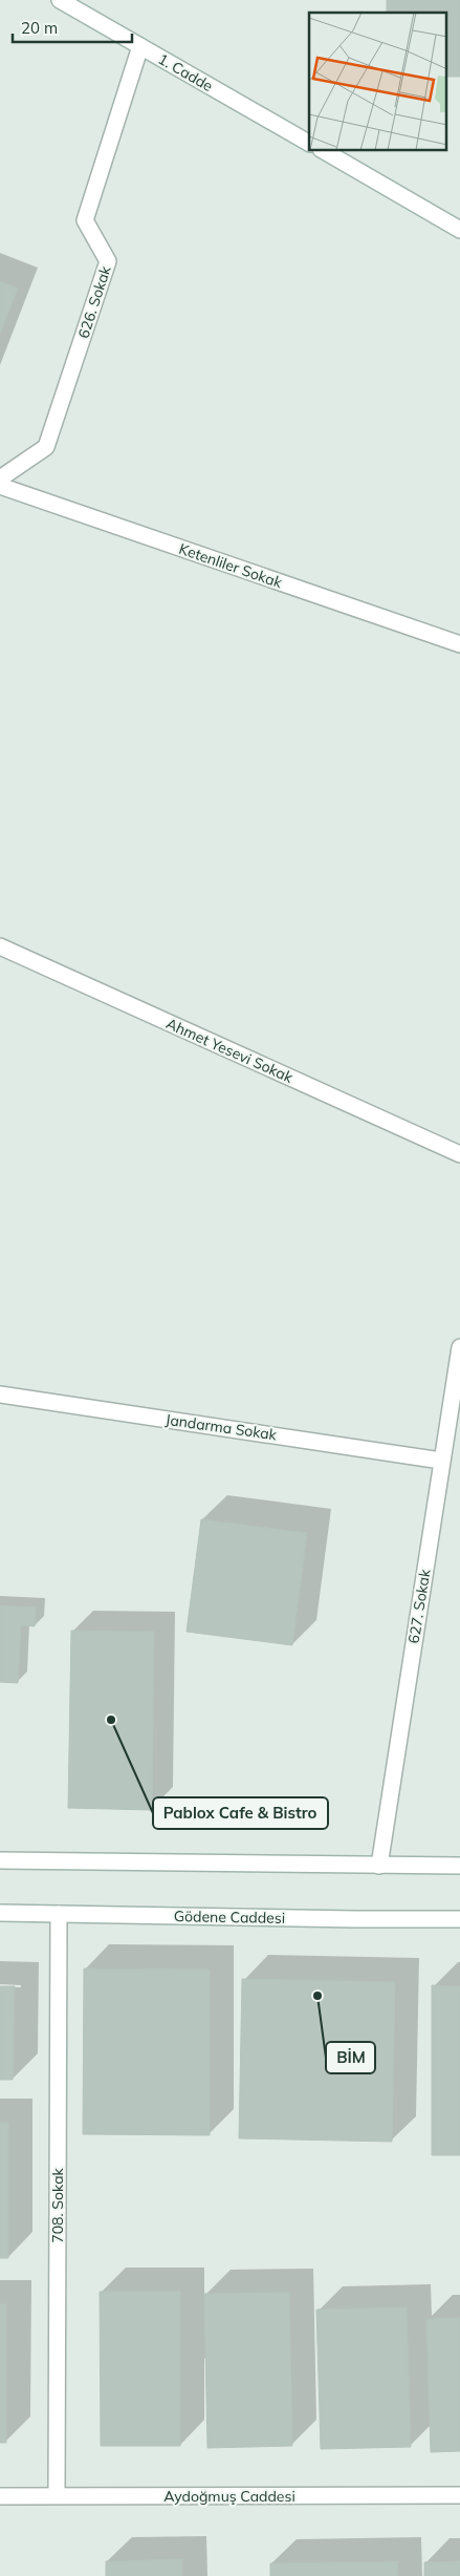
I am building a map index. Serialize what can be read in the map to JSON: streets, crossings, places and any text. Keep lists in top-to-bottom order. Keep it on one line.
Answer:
{"streets":{"street":["1. Cadde","626. Sokak","Ketenliler Sokak","Ahmet Yesevi Sokak","Jandarma Sokak","627. Sokak","Gödene Caddesi","708. Sokak","Aydoğmuş Caddesi"]},"crossings":[["1. Cadde","626. Sokak"],["Jandarma Sokak","627. Sokak"],["Gödene Caddesi","708. Sokak"],["708. Sokak","Aydoğmuş Caddesi"]],"places":["Pablox Cafe & Bistro","BİM"],"scale_bar":"20 m"}
